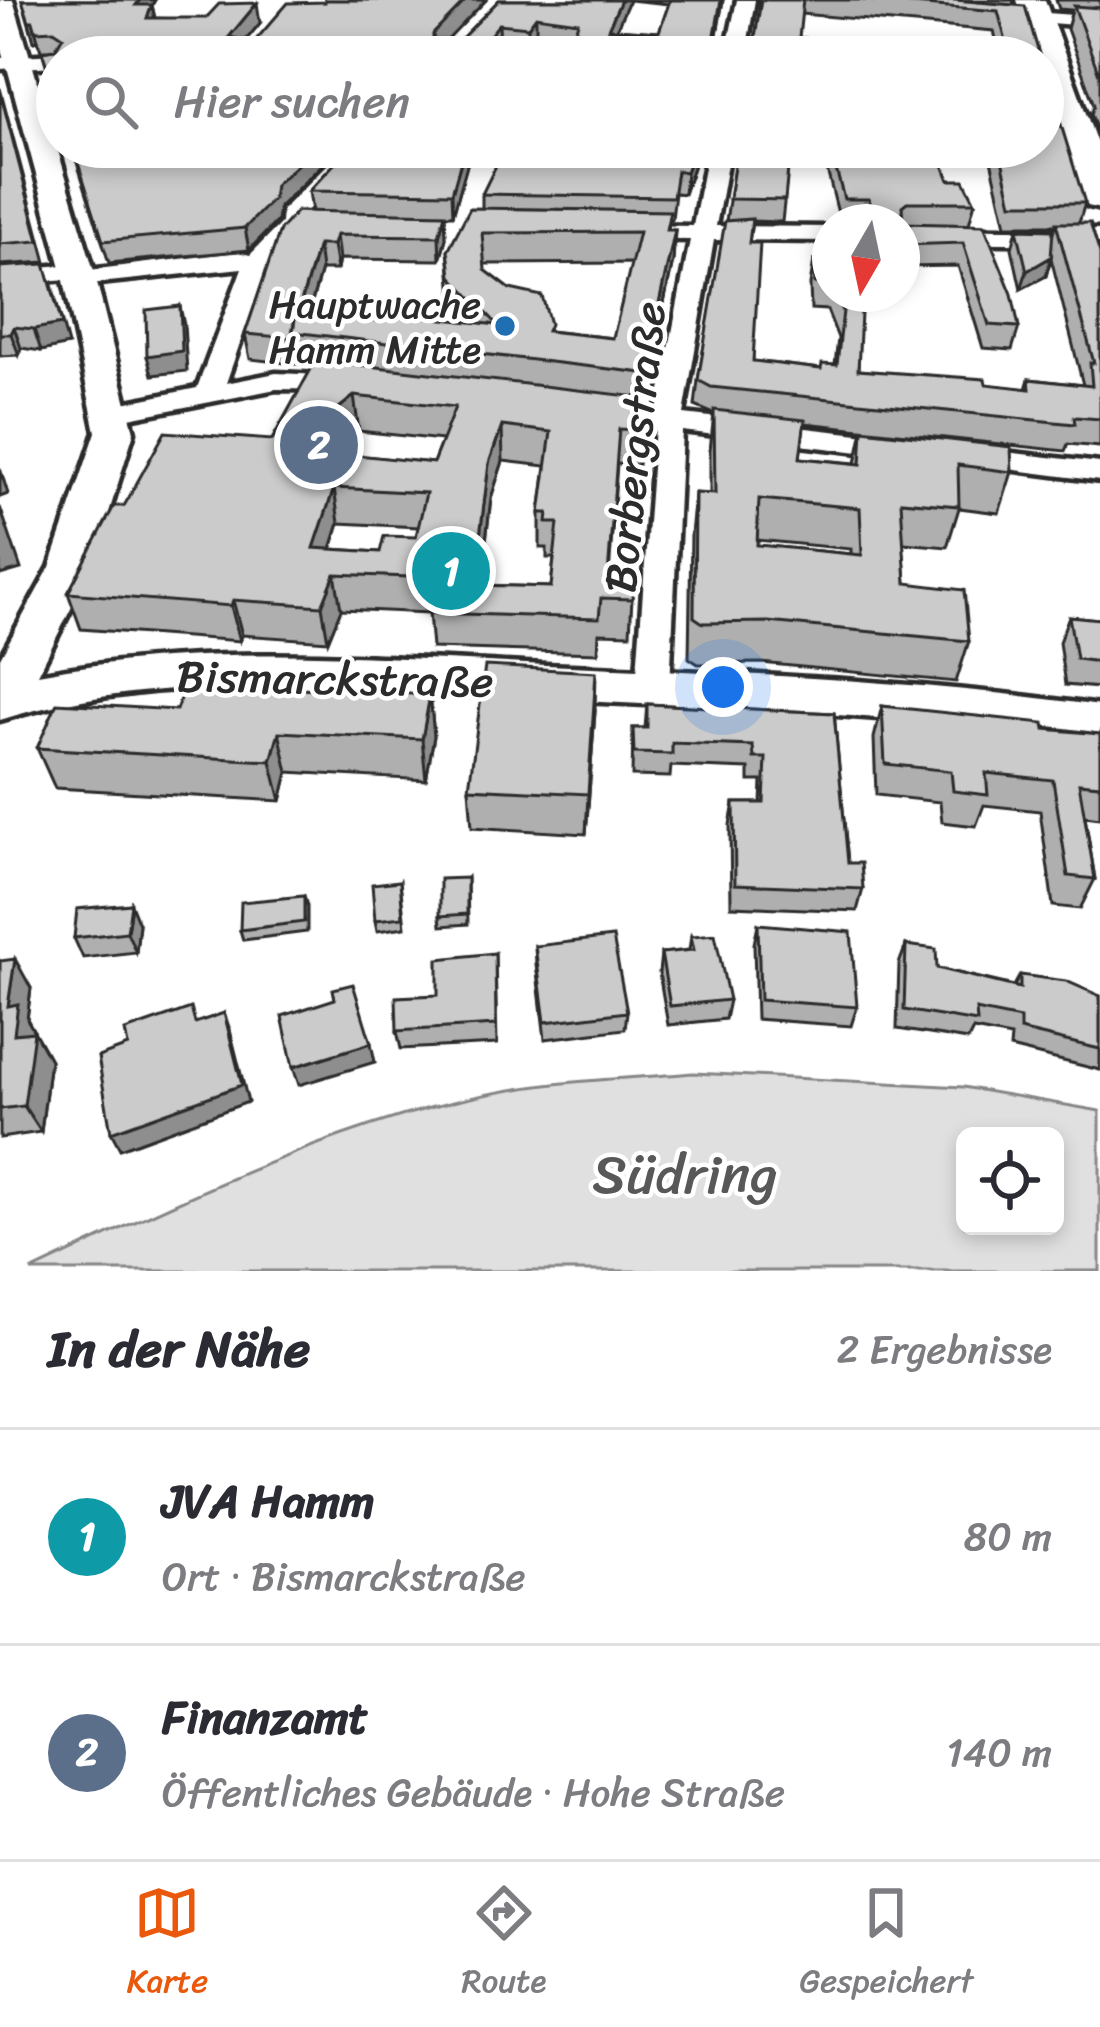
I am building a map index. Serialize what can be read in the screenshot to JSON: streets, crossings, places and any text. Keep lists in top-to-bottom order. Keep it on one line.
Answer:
{"streets":{"main road":["Bismarckstraße"],"street":["Borbergstraße"]},"crossings":[["Borbergstraße","Bismarckstraße"]],"parks":["Südring"],"places":["Hauptwache Hamm Mitte"],"north":"bottom","page":{"search":"Hier suchen","pins":["2","1"],"heading":["In der Nähe","2 Ergebnisse"],"list":[{"mark":"1","name":"JVA Hamm","note":"Ort · Bismarckstraße","value":"80 m"},{"mark":"2","name":"Finanzamt","note":"Öffentliches Gebäude · Hohe Straße","value":"140 m"}],"nav":["Karte","Route","Gespeichert"]}}
